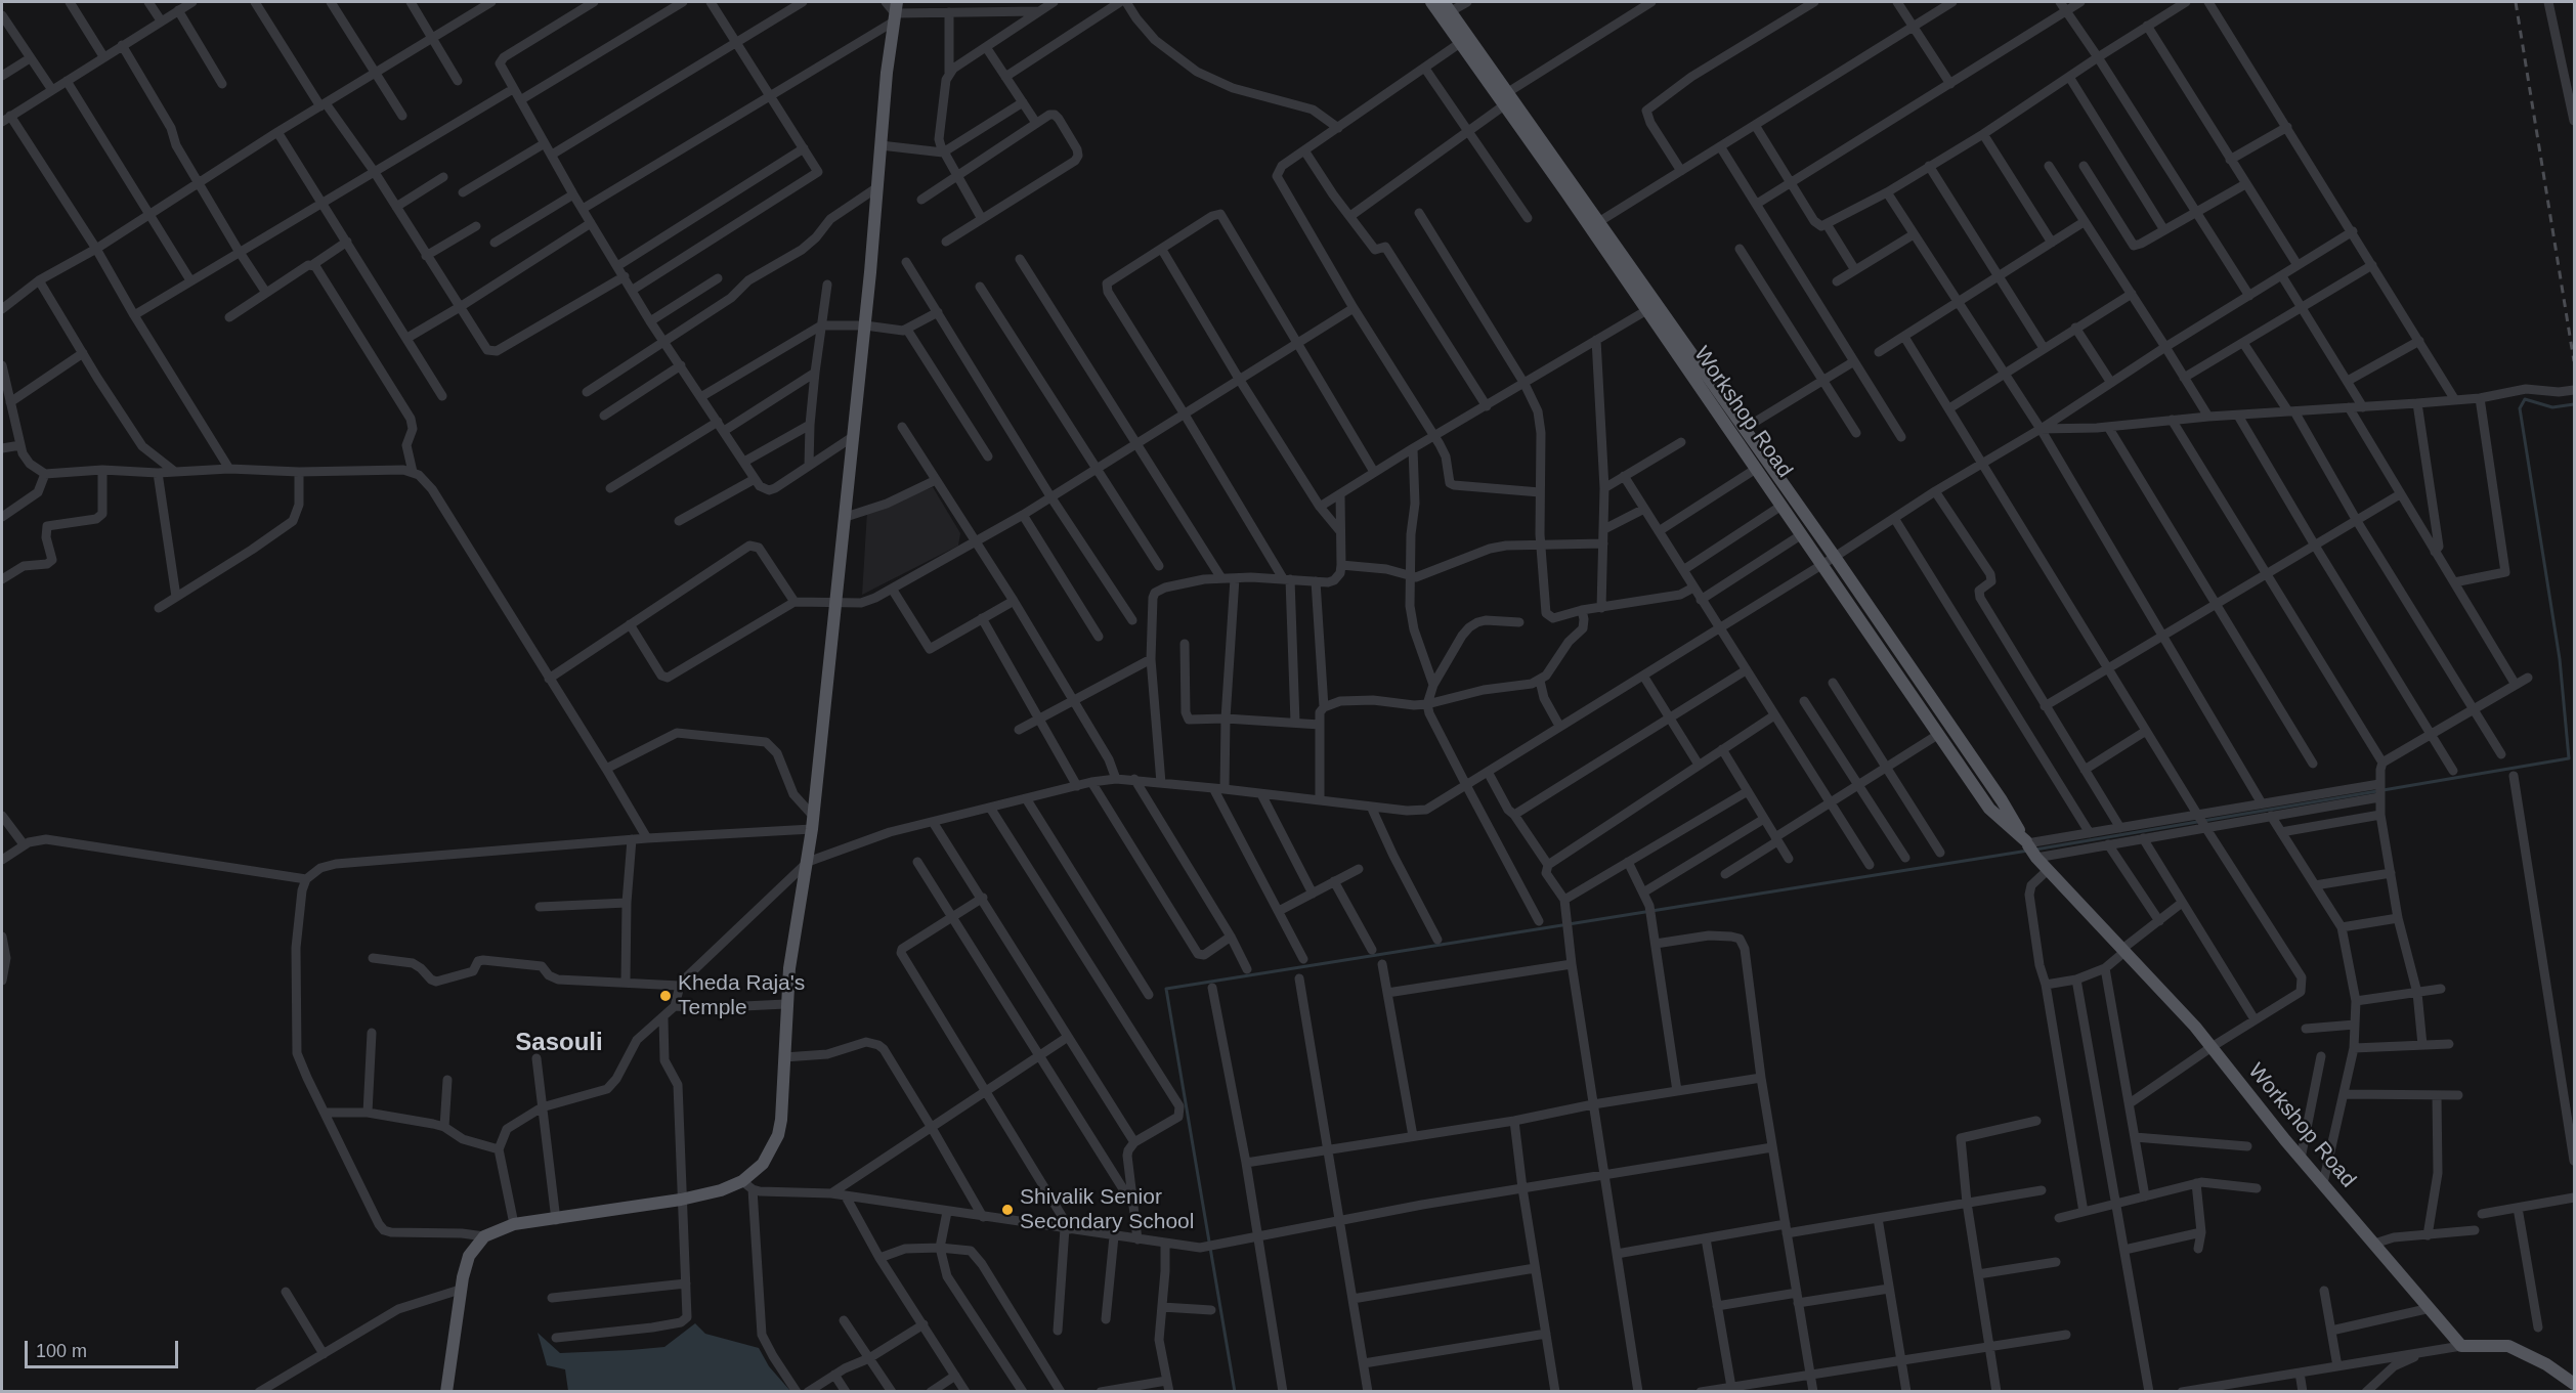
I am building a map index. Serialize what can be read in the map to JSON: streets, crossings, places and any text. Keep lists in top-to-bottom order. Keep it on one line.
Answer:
{"streets":{"main road":["Workshop Road"]},"districts":["Sasouli"],"places":["Kheda Raja's Temple","Shivalik Senior Secondary School"],"scale_bar":"100 m"}
